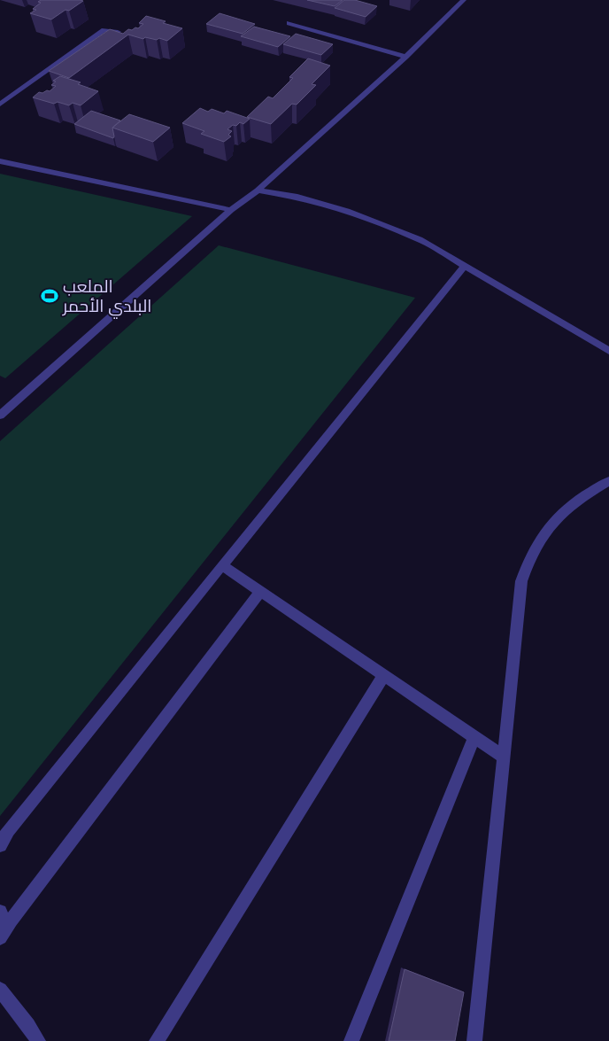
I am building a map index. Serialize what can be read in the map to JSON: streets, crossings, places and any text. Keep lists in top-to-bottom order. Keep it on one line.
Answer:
{"places":{"sports":["الملعب البلدي الأحمر"]}}
